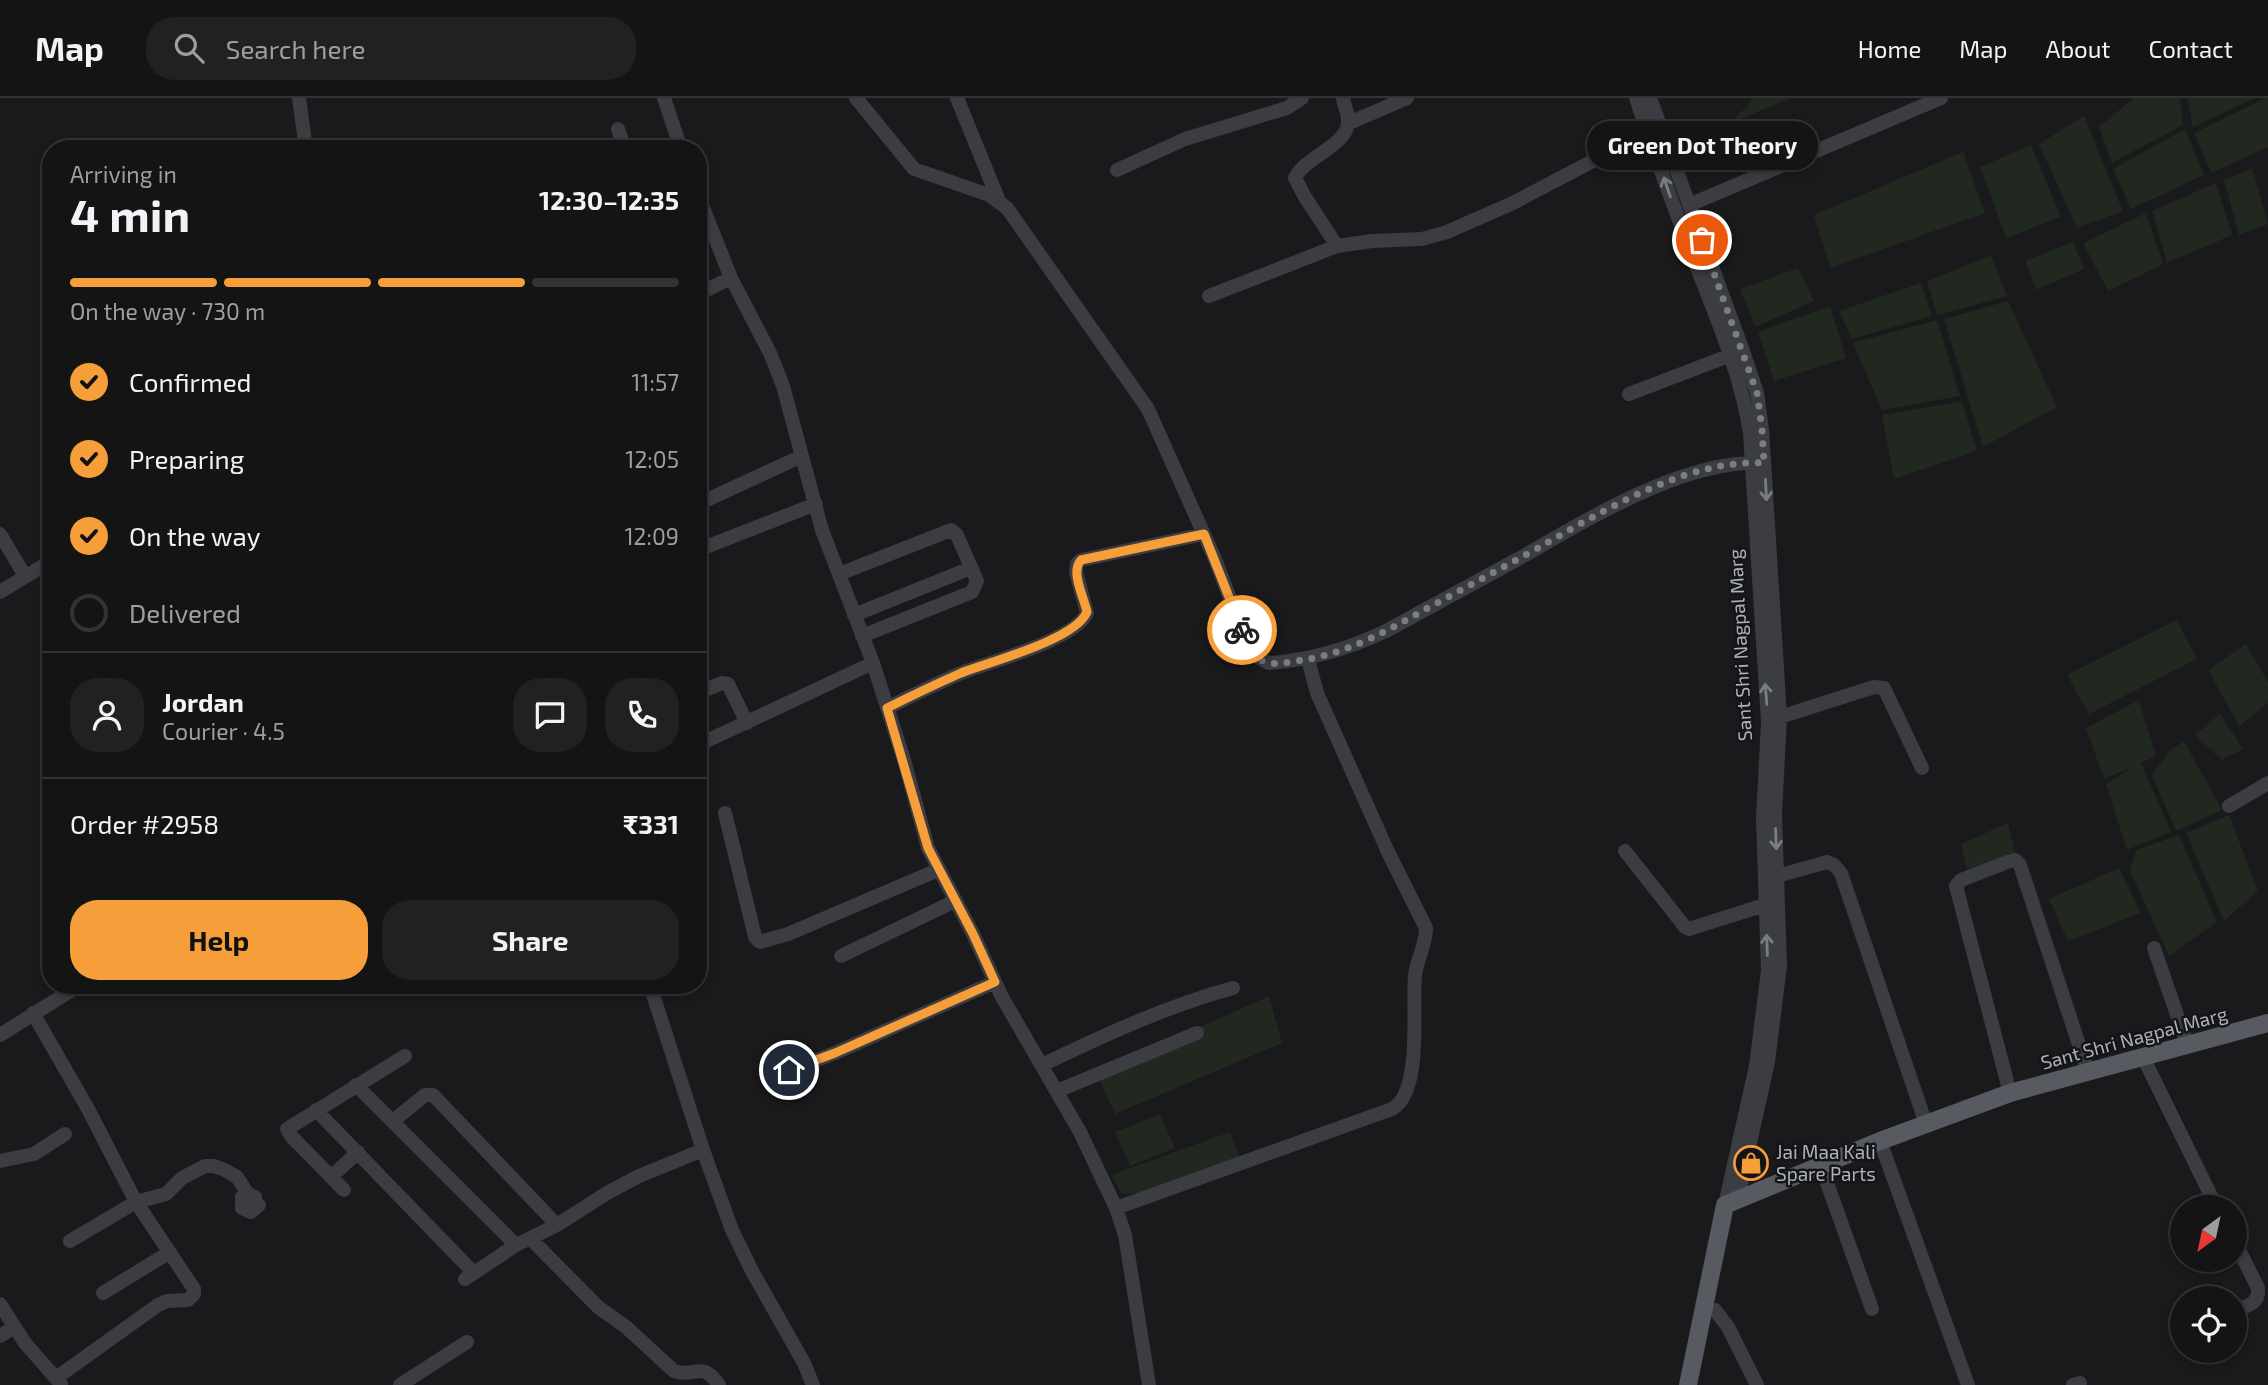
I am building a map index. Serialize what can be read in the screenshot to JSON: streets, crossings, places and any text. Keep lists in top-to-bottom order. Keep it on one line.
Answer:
{"streets":{"main road":["Sant Shri Nagpal Marg"]},"places":{"other":["Green Dot Theory"],"shop":["Jai Maa Kali Spare Parts"]},"north":"bottom left","page":{"header":"Map","search":"Search here","nav":["Home","Map","About","Contact"],"bubble":"Green Dot Theory","heading":["4 min","Arriving in","12:30–12:35"],"panel":["Jordan","Courier · 4.5","Order #2958","₹331"],"bar":"On the way · 730 m","list":[["Confirmed","11:57"],["Preparing","12:05"],["On the way","12:09"],"Delivered"],"buttons":["Help","Share"]}}
